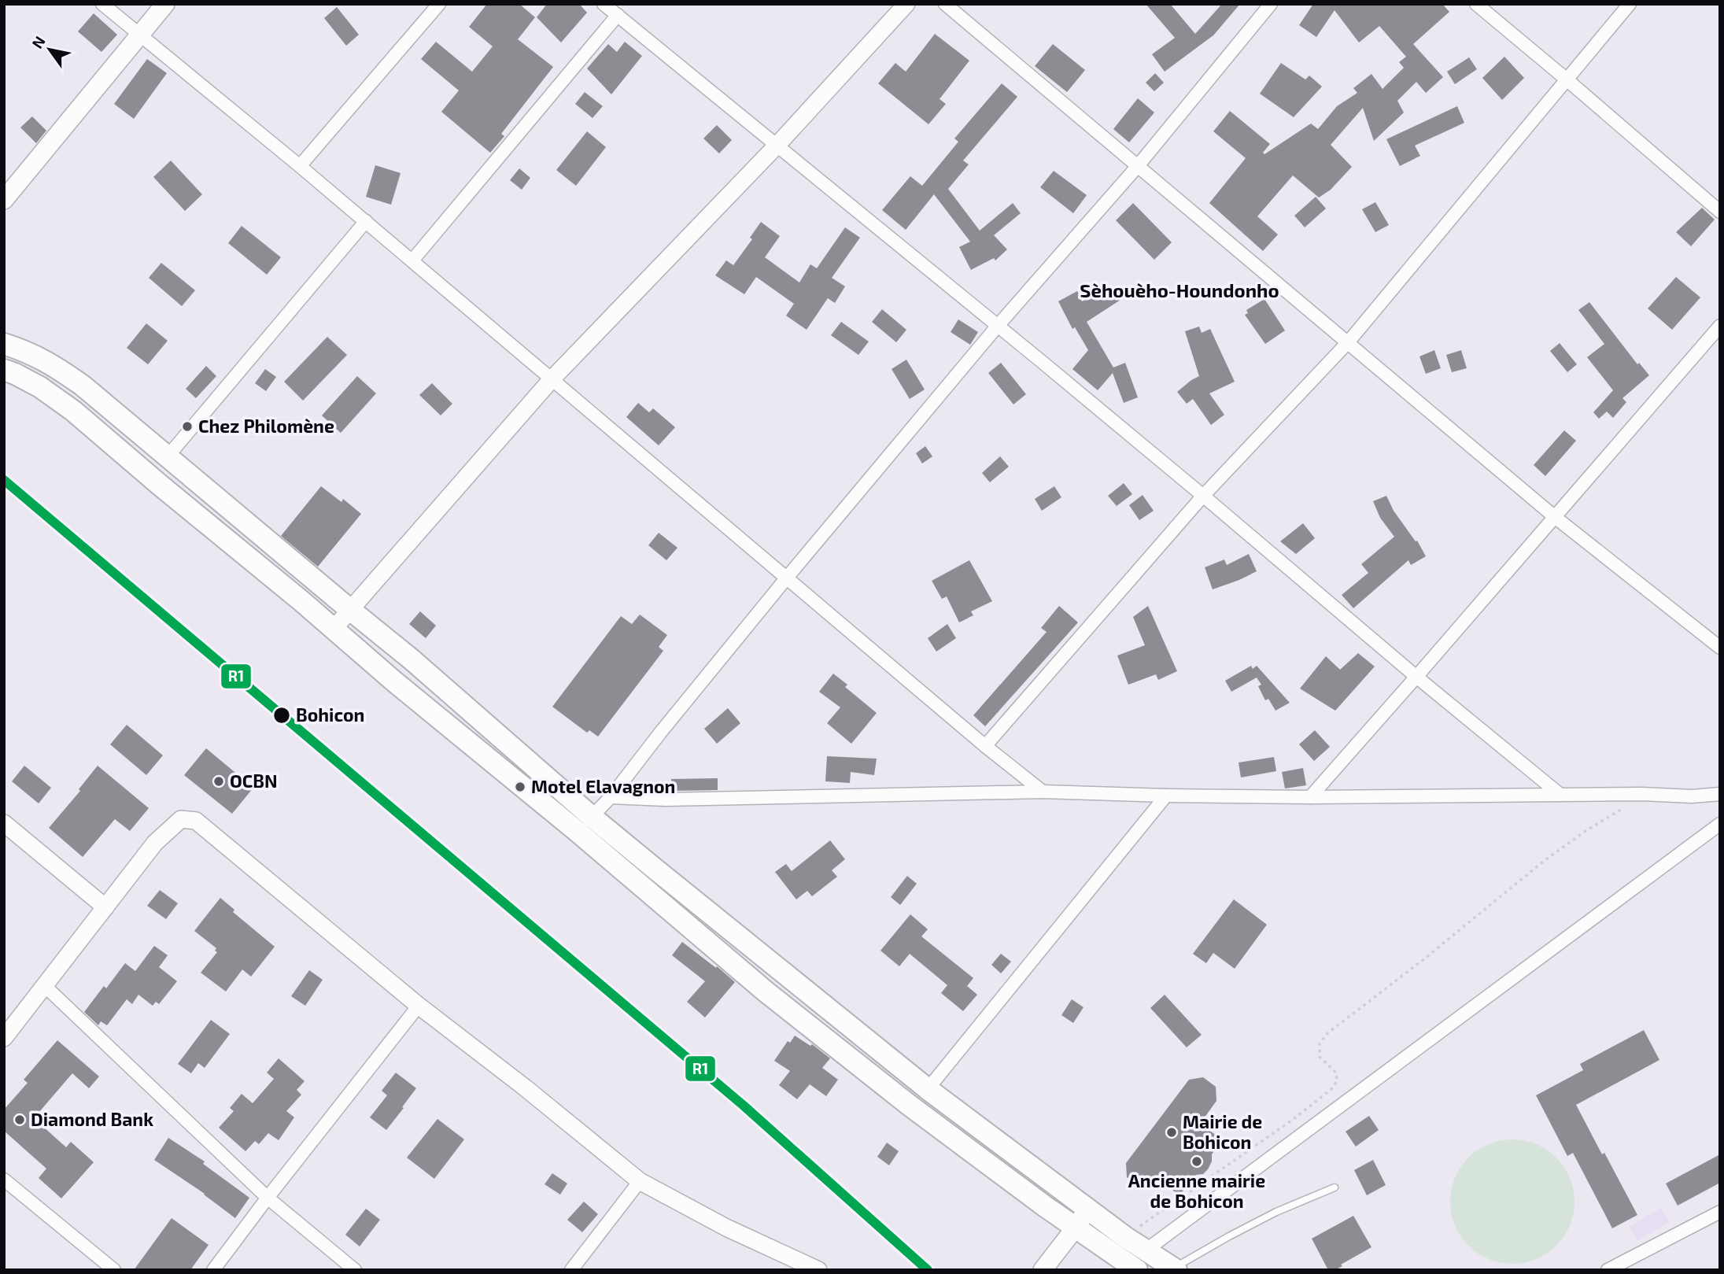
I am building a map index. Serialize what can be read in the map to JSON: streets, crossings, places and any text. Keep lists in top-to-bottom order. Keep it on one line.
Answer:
{"districts":["Sèhouèho-Houndonho"],"places":["Chez Philomène","Bohicon","OCBN","Motel Elavagnon","Diamond Bank","Mairie de Bohicon","Ancienne mairie de Bohicon"],"lines":["transit line R1"],"north":"top left"}
